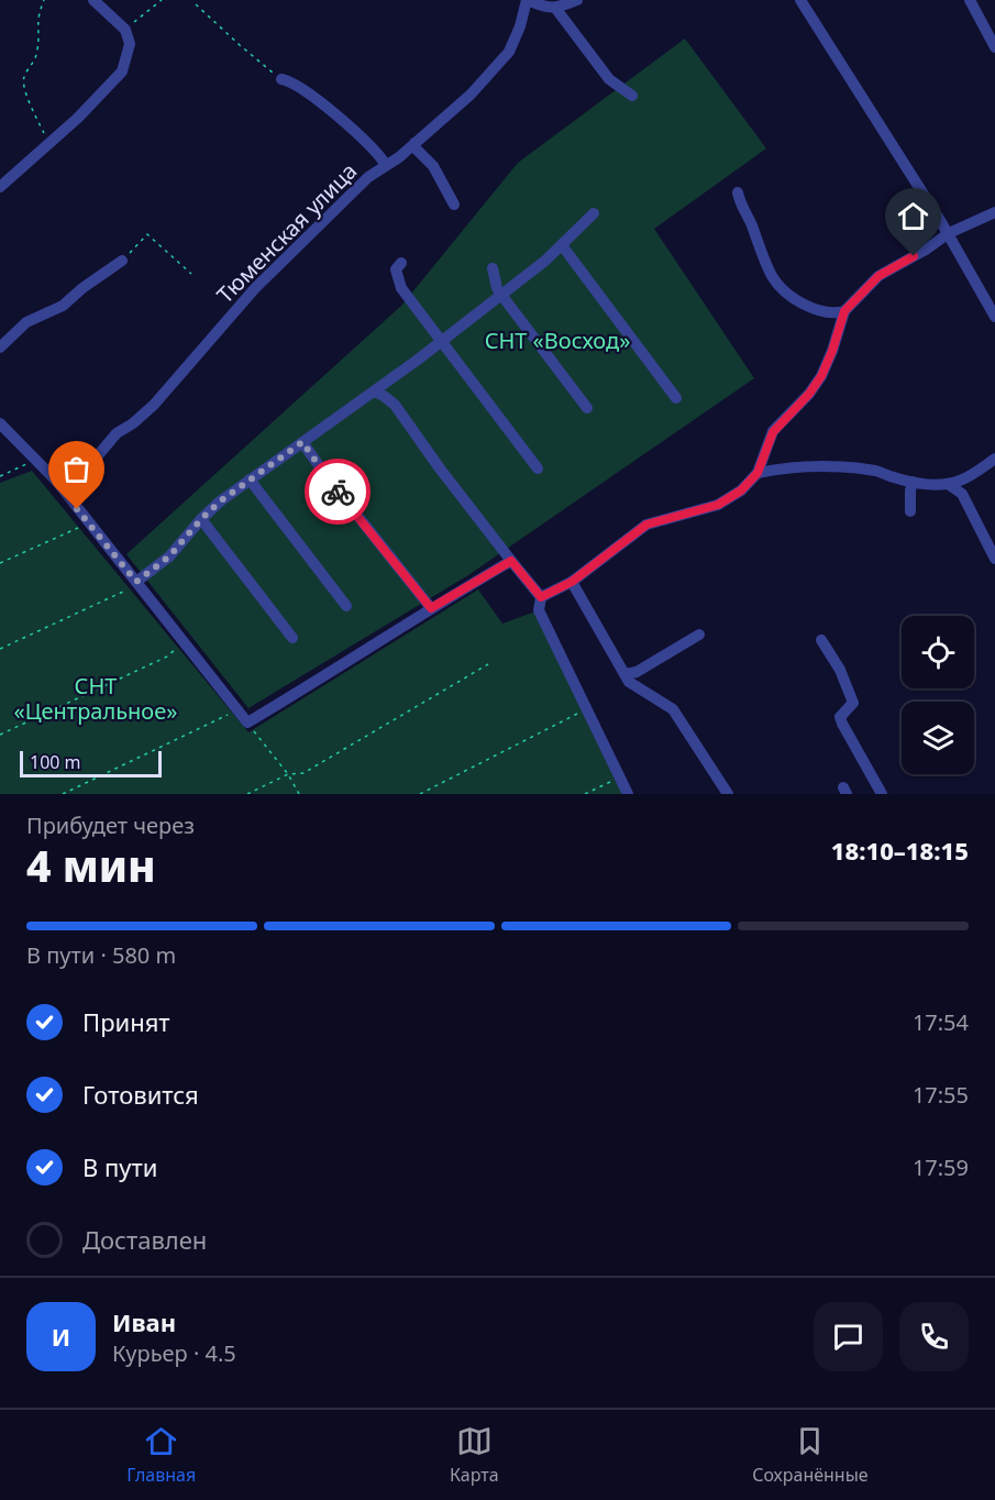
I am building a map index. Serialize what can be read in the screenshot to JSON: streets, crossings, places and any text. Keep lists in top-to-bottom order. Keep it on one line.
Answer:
{"streets":{"street":["Тюменская улица"]},"parks":["СНТ «Восход»","СНТ «Центральное»"],"scale_bar":"100 m","page":{"scale":"100 m","heading":["4 мин","Прибудет через","18:10–18:15"],"panel":["Иван","Курьер · 4.5"],"bar":"В пути · 580 m","list":[["Принят","17:54"],["Готовится","17:55"],["В пути","17:59"],"Доставлен"],"round":"И","tabs":["Главная","Карта","Сохранённые"]}}
